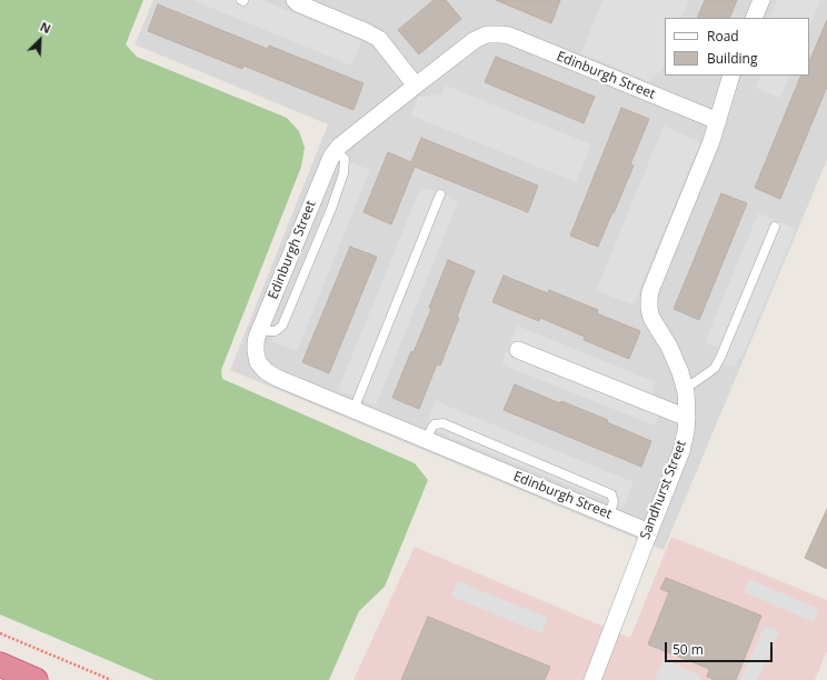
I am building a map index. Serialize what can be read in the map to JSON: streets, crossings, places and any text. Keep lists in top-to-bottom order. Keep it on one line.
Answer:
{"streets":{"street":["Edinburgh Street","Sandhurst Street"]},"crossings":[["Edinburgh Street","Sandhurst Street"]],"legend":["Road","Building"],"scale_bar":"50 m","north":"top right"}
